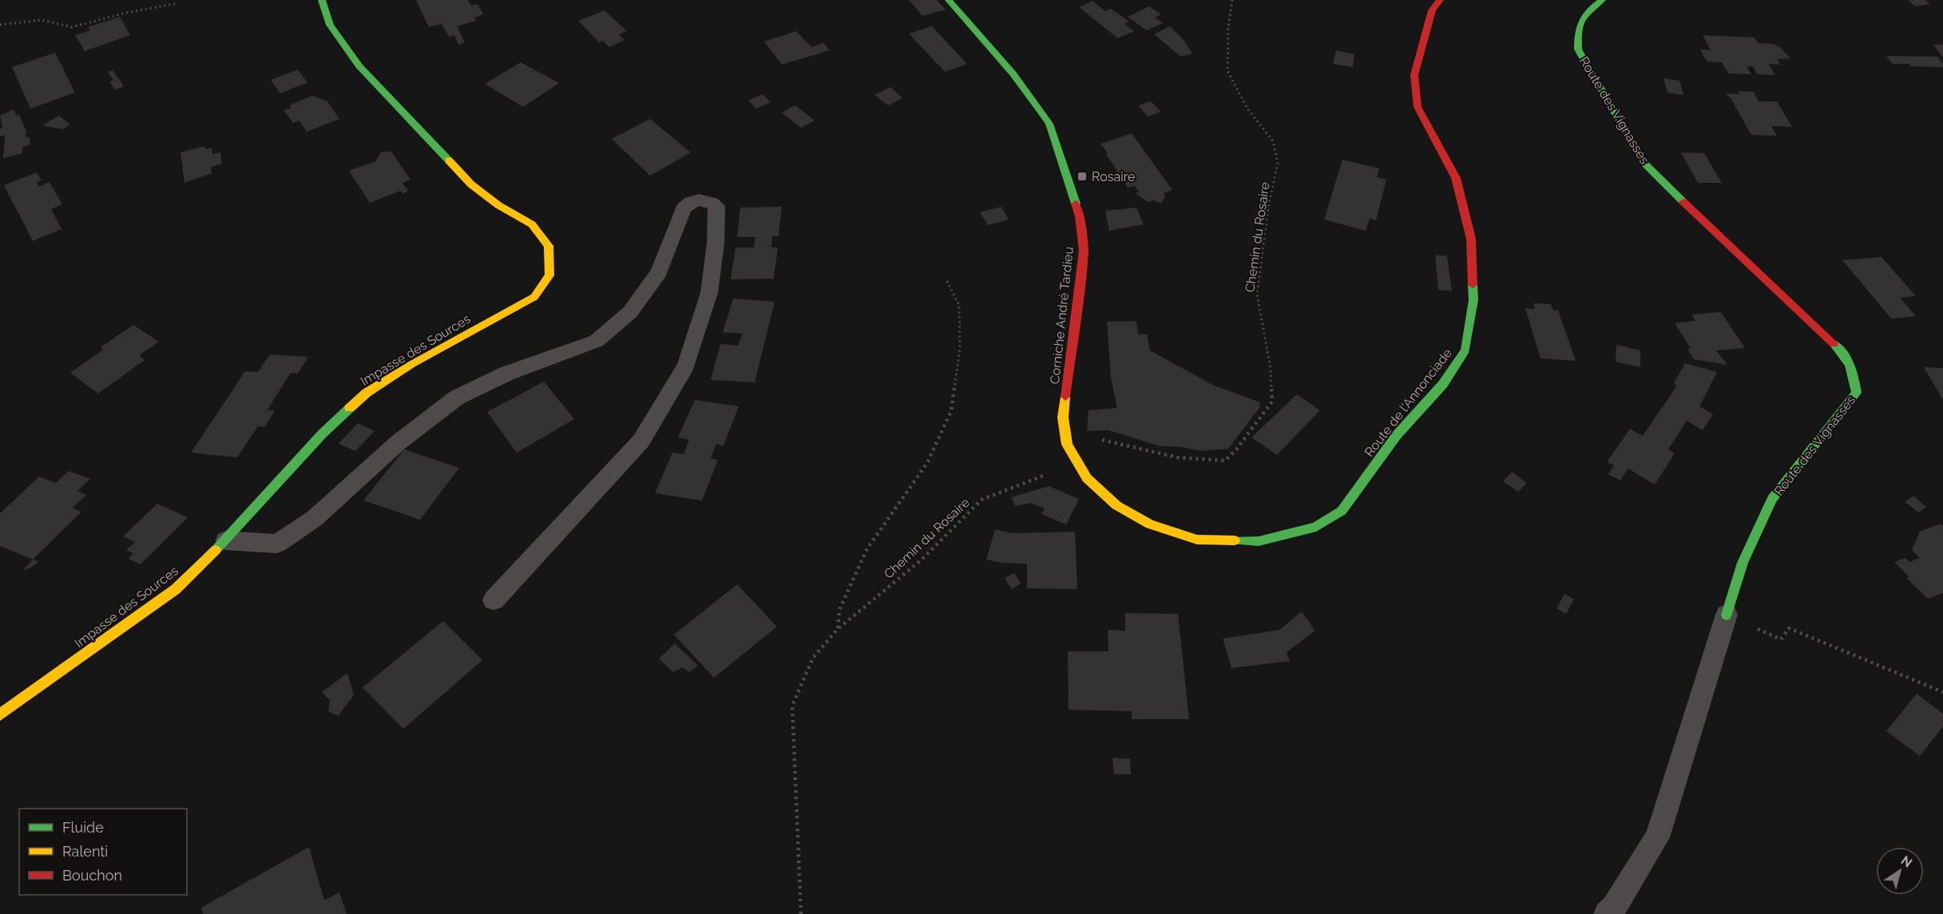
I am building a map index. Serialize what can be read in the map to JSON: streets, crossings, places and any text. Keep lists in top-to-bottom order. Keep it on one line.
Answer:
{"streets":{"street":["Route des Vignasses","Corniche André Tardieu","Impasse des Sources","Route de l'Annonciade"],"path":["Chemin du Rosaire"]},"crossings":[["Chemin du Rosaire","Corniche André Tardieu"],["Chemin du Rosaire","Route de l'Annonciade"],["Corniche André Tardieu","Route de l'Annonciade"]],"places":{"transit":["Rosaire"]},"legend":["Fluide","Ralenti","Bouchon"],"north":"top right"}
